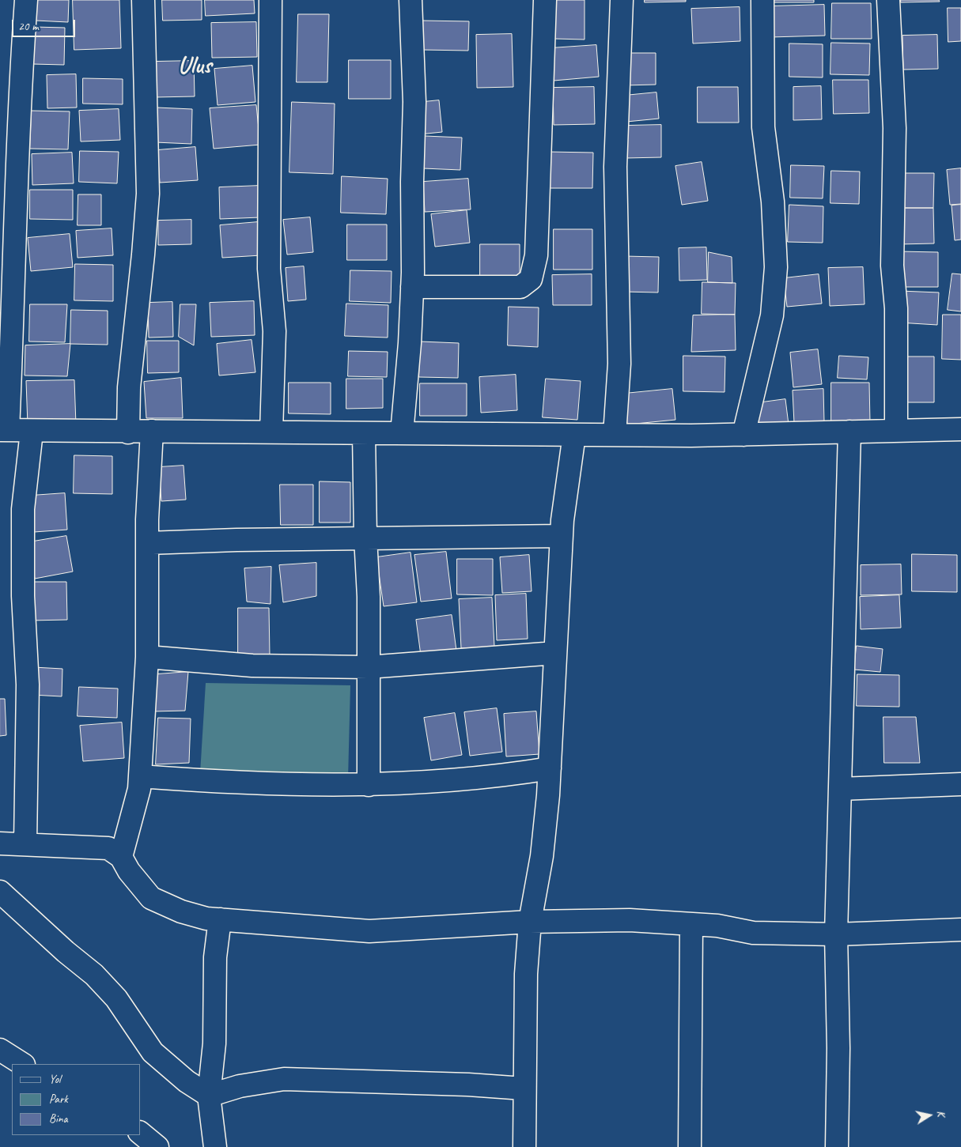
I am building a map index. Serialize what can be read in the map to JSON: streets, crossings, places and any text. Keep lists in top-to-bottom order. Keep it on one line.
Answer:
{"districts":["Ulus"],"legend":["Yol","Park","Bina"],"scale_bar":"20 m","north":"right"}
